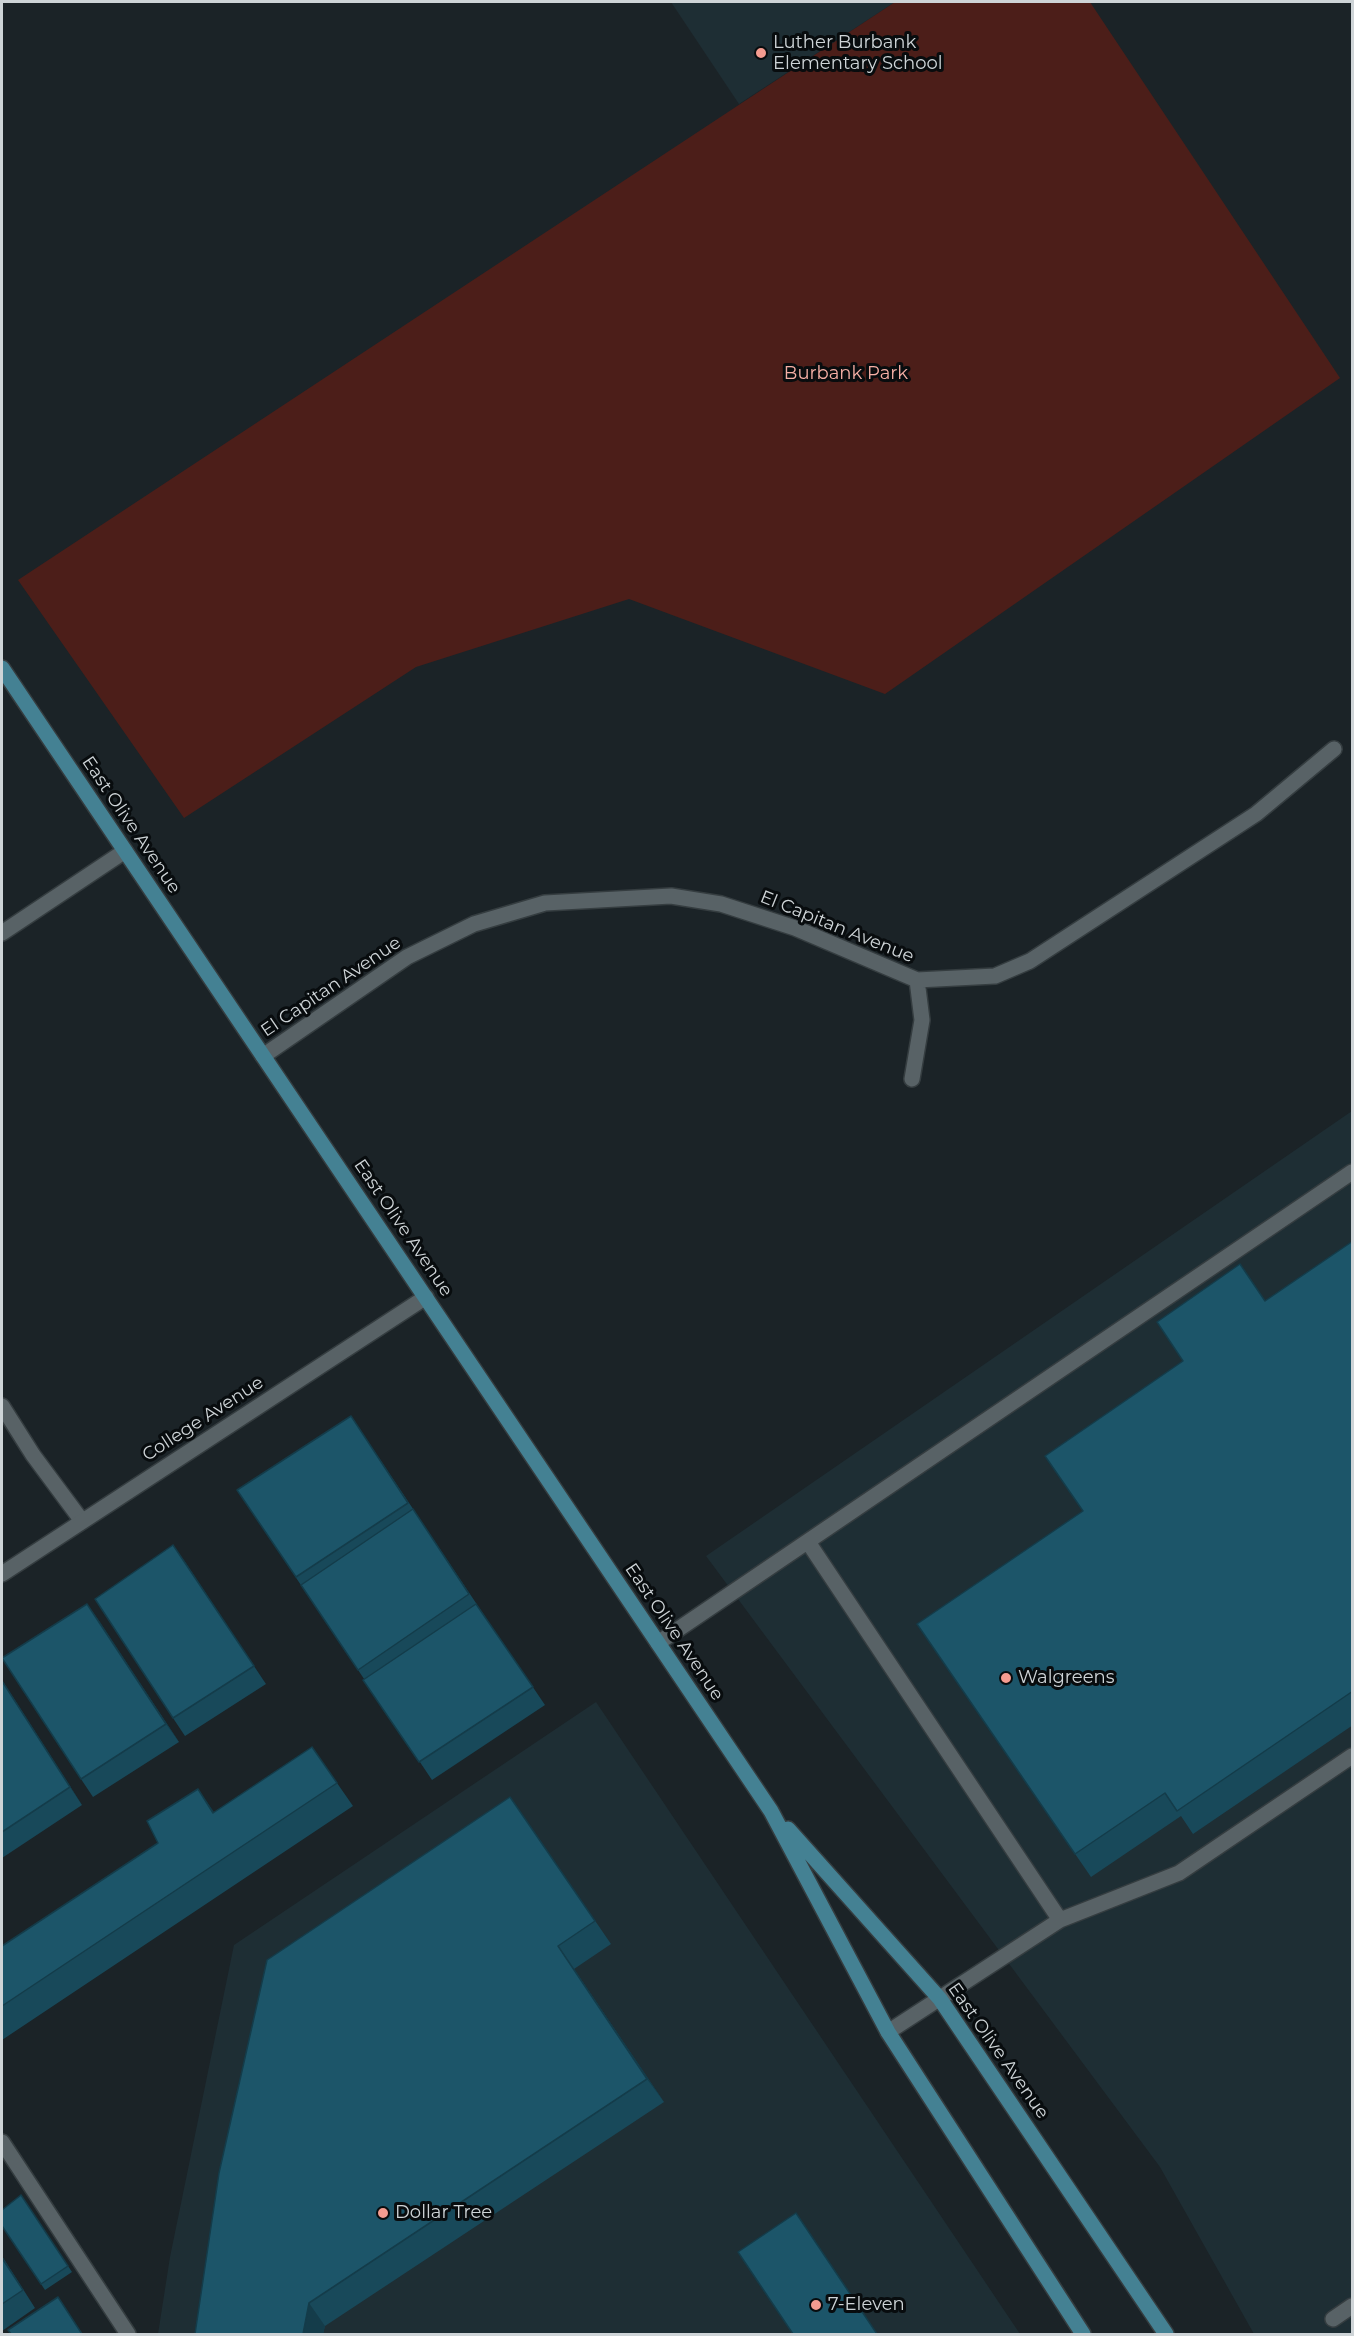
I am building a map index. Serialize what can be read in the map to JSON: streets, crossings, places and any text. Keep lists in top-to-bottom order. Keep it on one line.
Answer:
{"streets":{"main road":["East Olive Avenue"],"street":["El Capitan Avenue","College Avenue"]},"crossings":[["East Olive Avenue","El Capitan Avenue"],["East Olive Avenue","College Avenue"]],"parks":["Burbank Park"],"places":["Luther Burbank Elementary School","Walgreens","Dollar Tree","7-Eleven"]}
